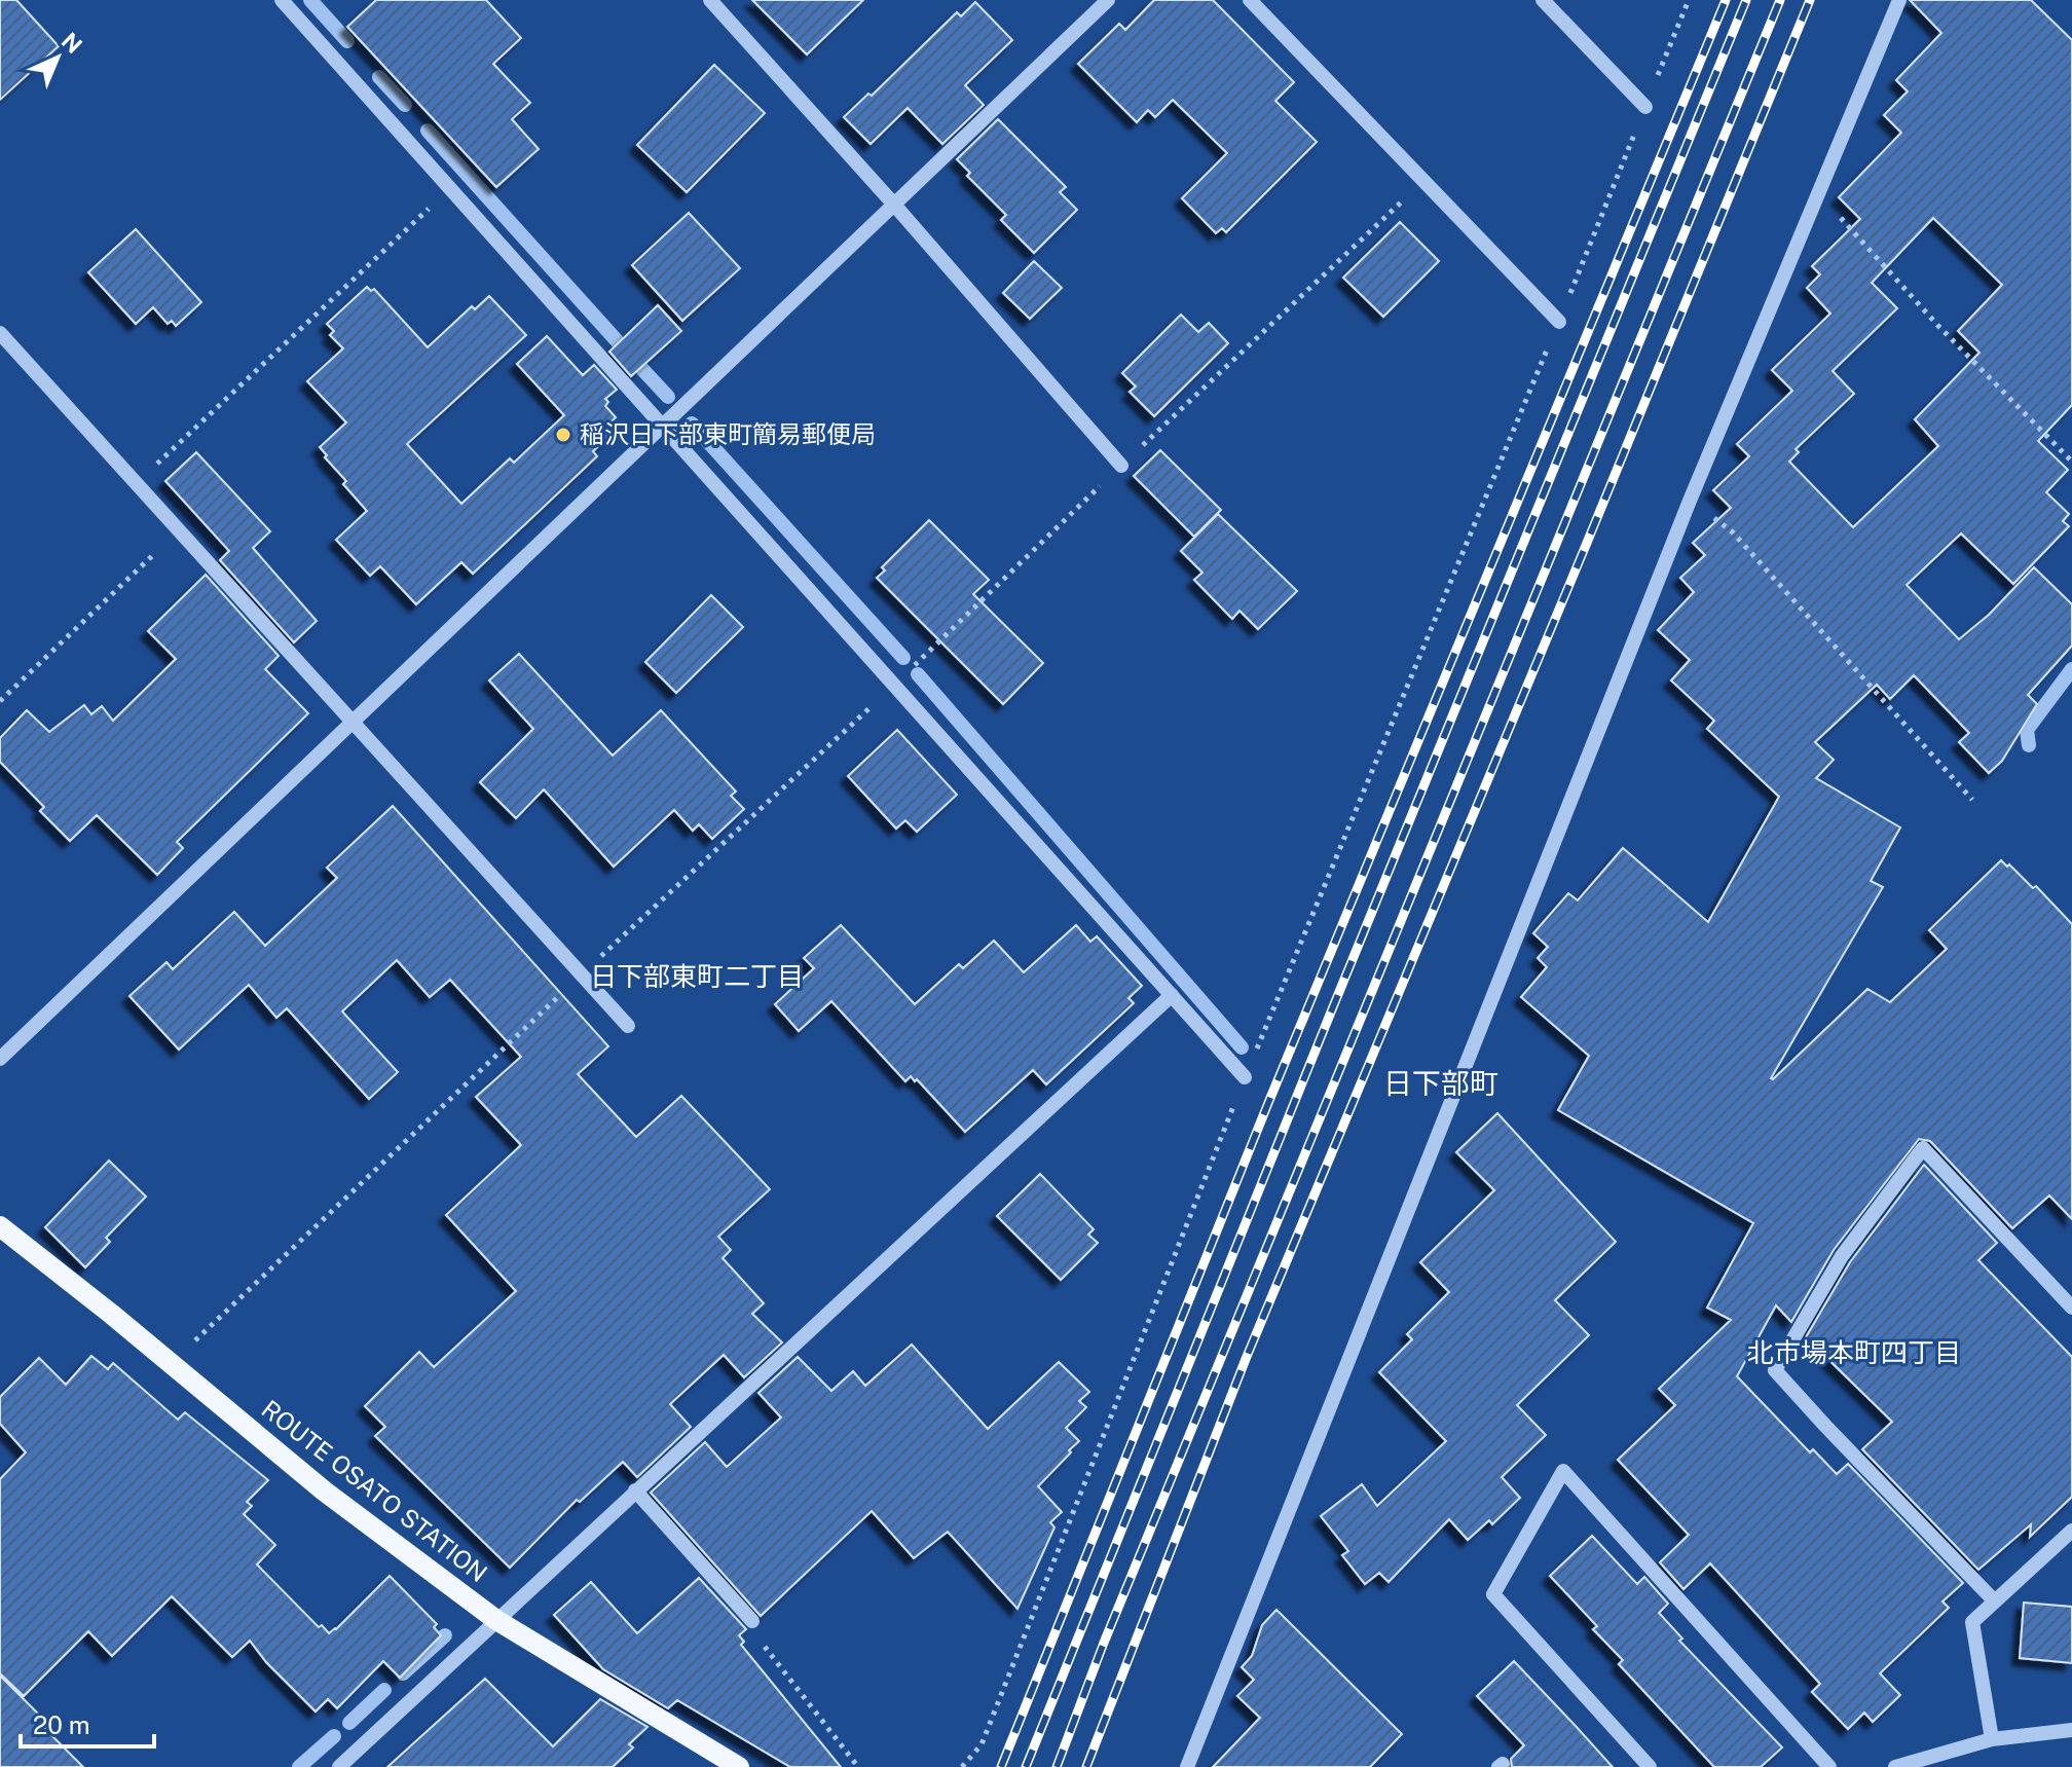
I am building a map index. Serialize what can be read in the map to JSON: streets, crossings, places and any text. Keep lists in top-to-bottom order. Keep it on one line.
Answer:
{"streets":{"main road":["ROUTE OSATO STATION"]},"districts":["日下部東町二丁目","日下部町","北市場本町四丁目"],"places":["稲沢日下部東町簡易郵便局"],"scale_bar":"20 m","north":"top right"}
